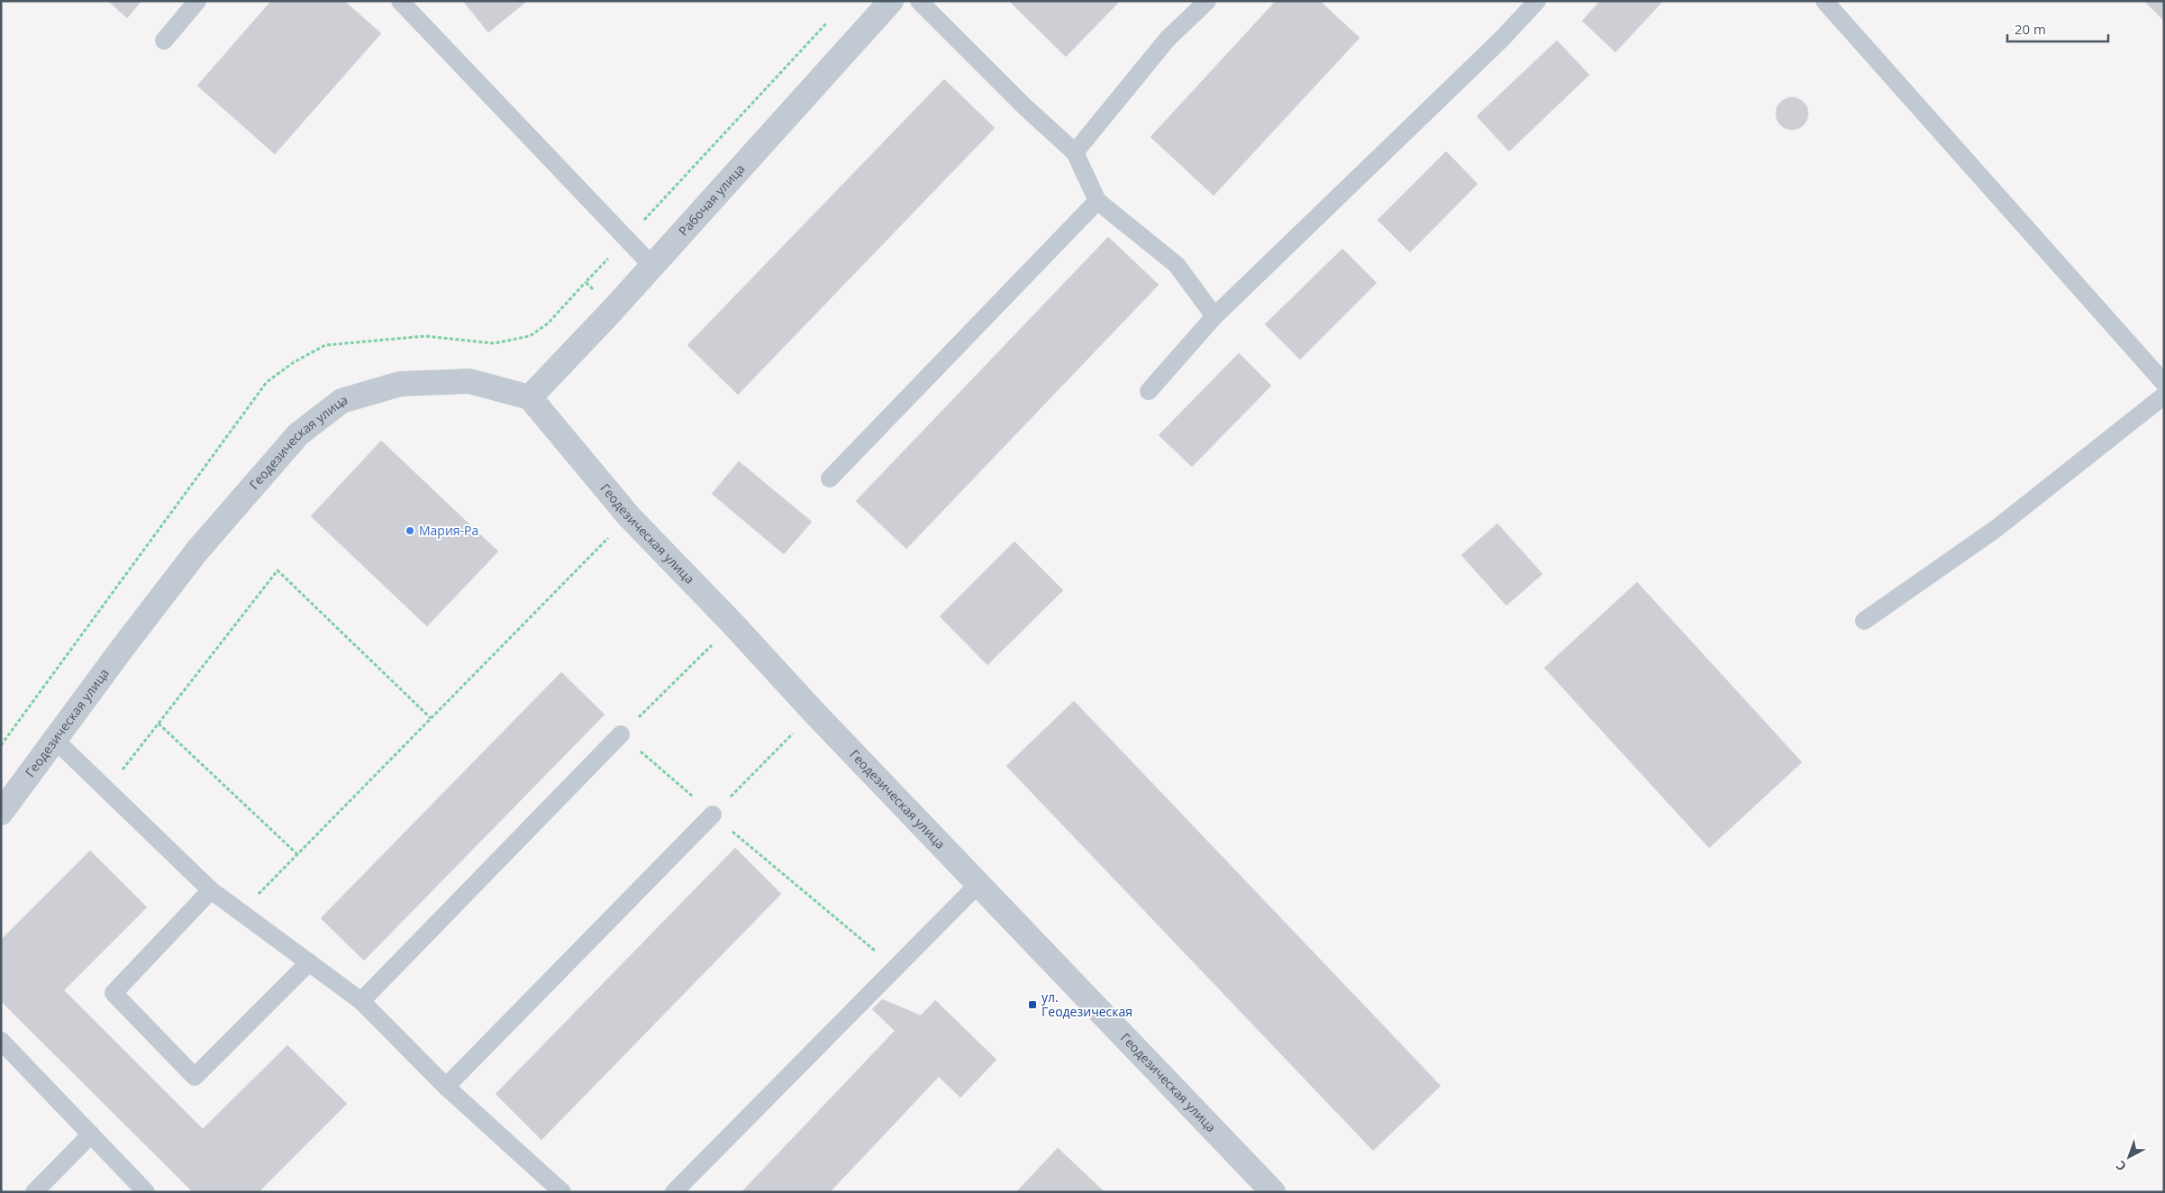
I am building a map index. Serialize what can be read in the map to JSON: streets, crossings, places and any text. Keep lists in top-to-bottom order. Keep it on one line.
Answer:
{"streets":{"street":["Рабочая улица","Геодезическая улица"]},"crossings":[["Рабочая улица","Геодезическая улица"]],"places":{"other":["Мария-Ра"],"transit":["ул. Геодезическая"]},"scale_bar":"20 m","north":"bottom left"}
